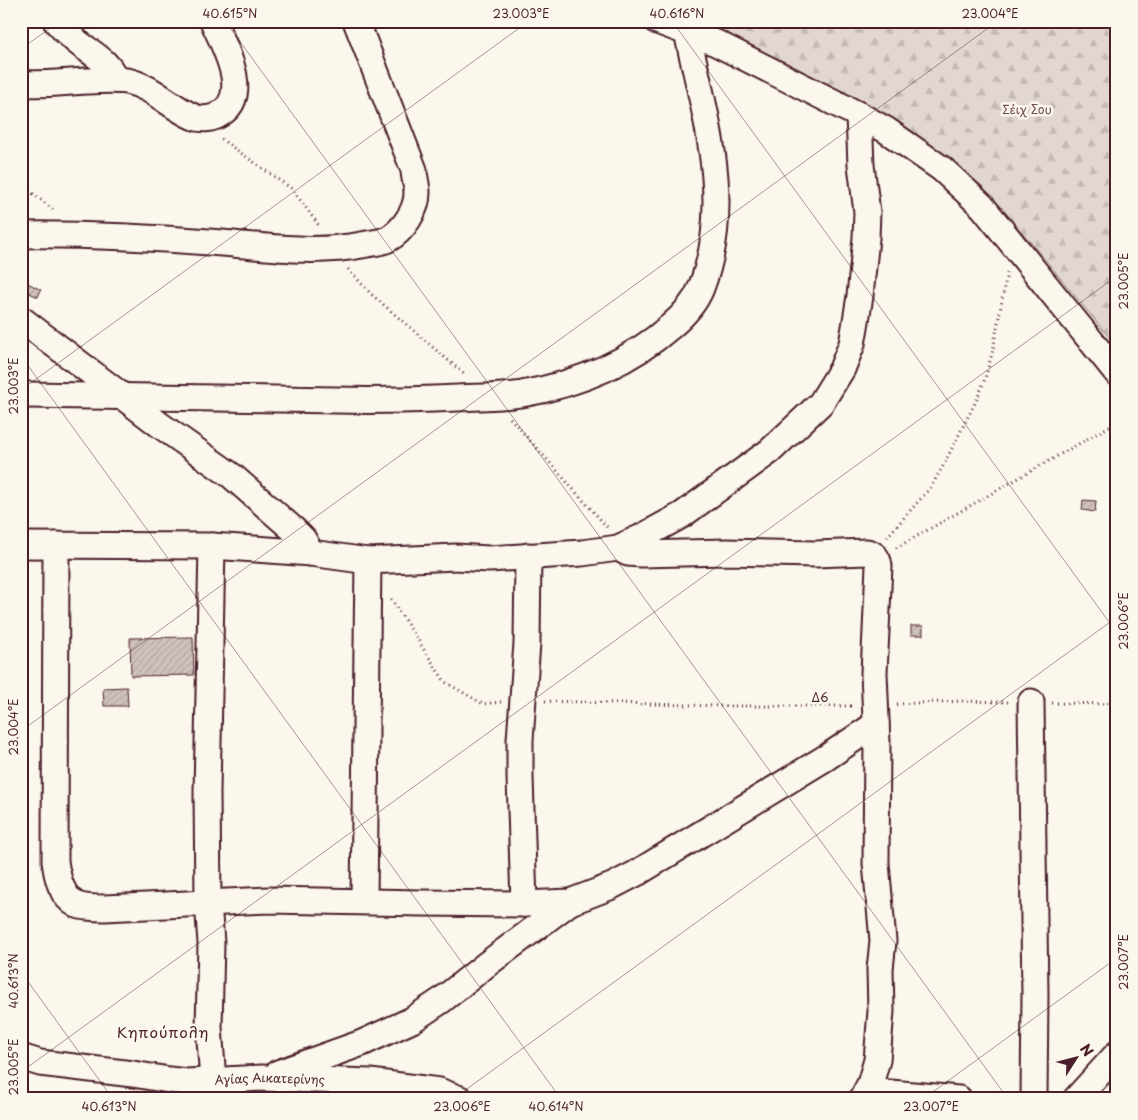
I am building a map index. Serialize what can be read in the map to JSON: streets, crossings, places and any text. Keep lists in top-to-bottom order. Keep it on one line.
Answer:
{"streets":{"street":["Αγίας Αικατερίνης"],"path":["Δ6"]},"districts":["Κηπούπολη"],"parks":["Σέιχ Σου"],"north":"top right","coordinates":["40.615°N","23.003°E","40.616°N","23.004°E","23.005°E","23.006°E","23.007°E","40.613°N","40.614°N"]}
